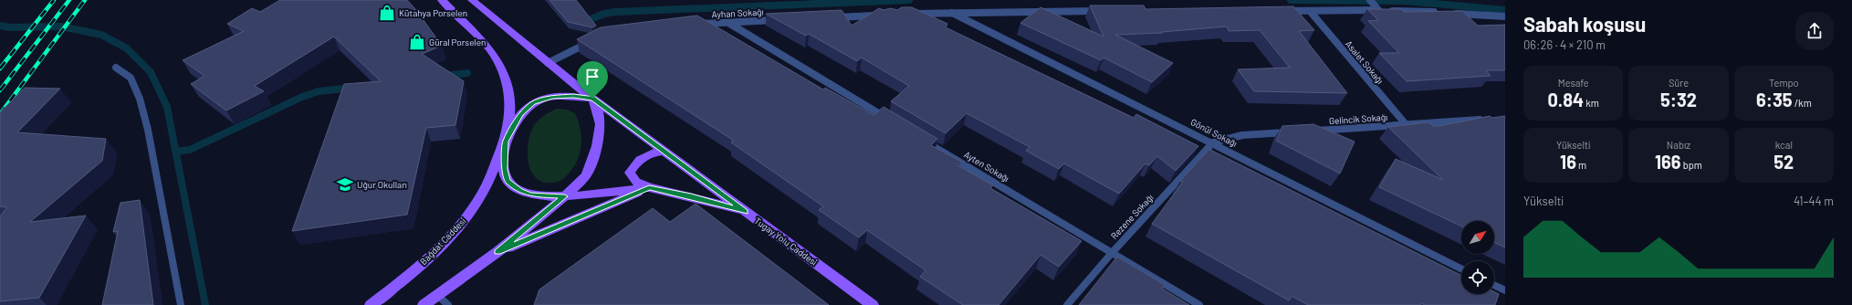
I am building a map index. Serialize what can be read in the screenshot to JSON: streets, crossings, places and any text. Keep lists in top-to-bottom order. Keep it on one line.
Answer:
{"streets":{"main road":["Bağdat Caddesi","Tugay Yolu Caddesi"],"street":["Ayhan Sokağı","Asalet Sokağı","Gelincik Sokağı","Gönül Sokağı","Ayten Sokağı","Rezene Sokağı"]},"crossings":[["Asalet Sokağı","Gelincik Sokağı"],["Gönül Sokağı","Rezene Sokağı"],["Ayten Sokağı","Rezene Sokağı"],["Bağdat Caddesi","Tugay Yolu Caddesi"]],"places":{"shop":["Kütahya Porselen","Güral Porselen"],"school or university":["Uğur Okulları"]},"north":"top right","page":{"heading":["Sabah koşusu","06:26 · 4 × 210 m"],"stats":[["Mesafe","0.84 km"],["Süre","5:32"],["Tempo","6:35 /km"],["Yükselti","16 m"],["Nabız","166 bpm"],["kcal","52"]],"chart":["Yükselti","41–44 m"]}}
